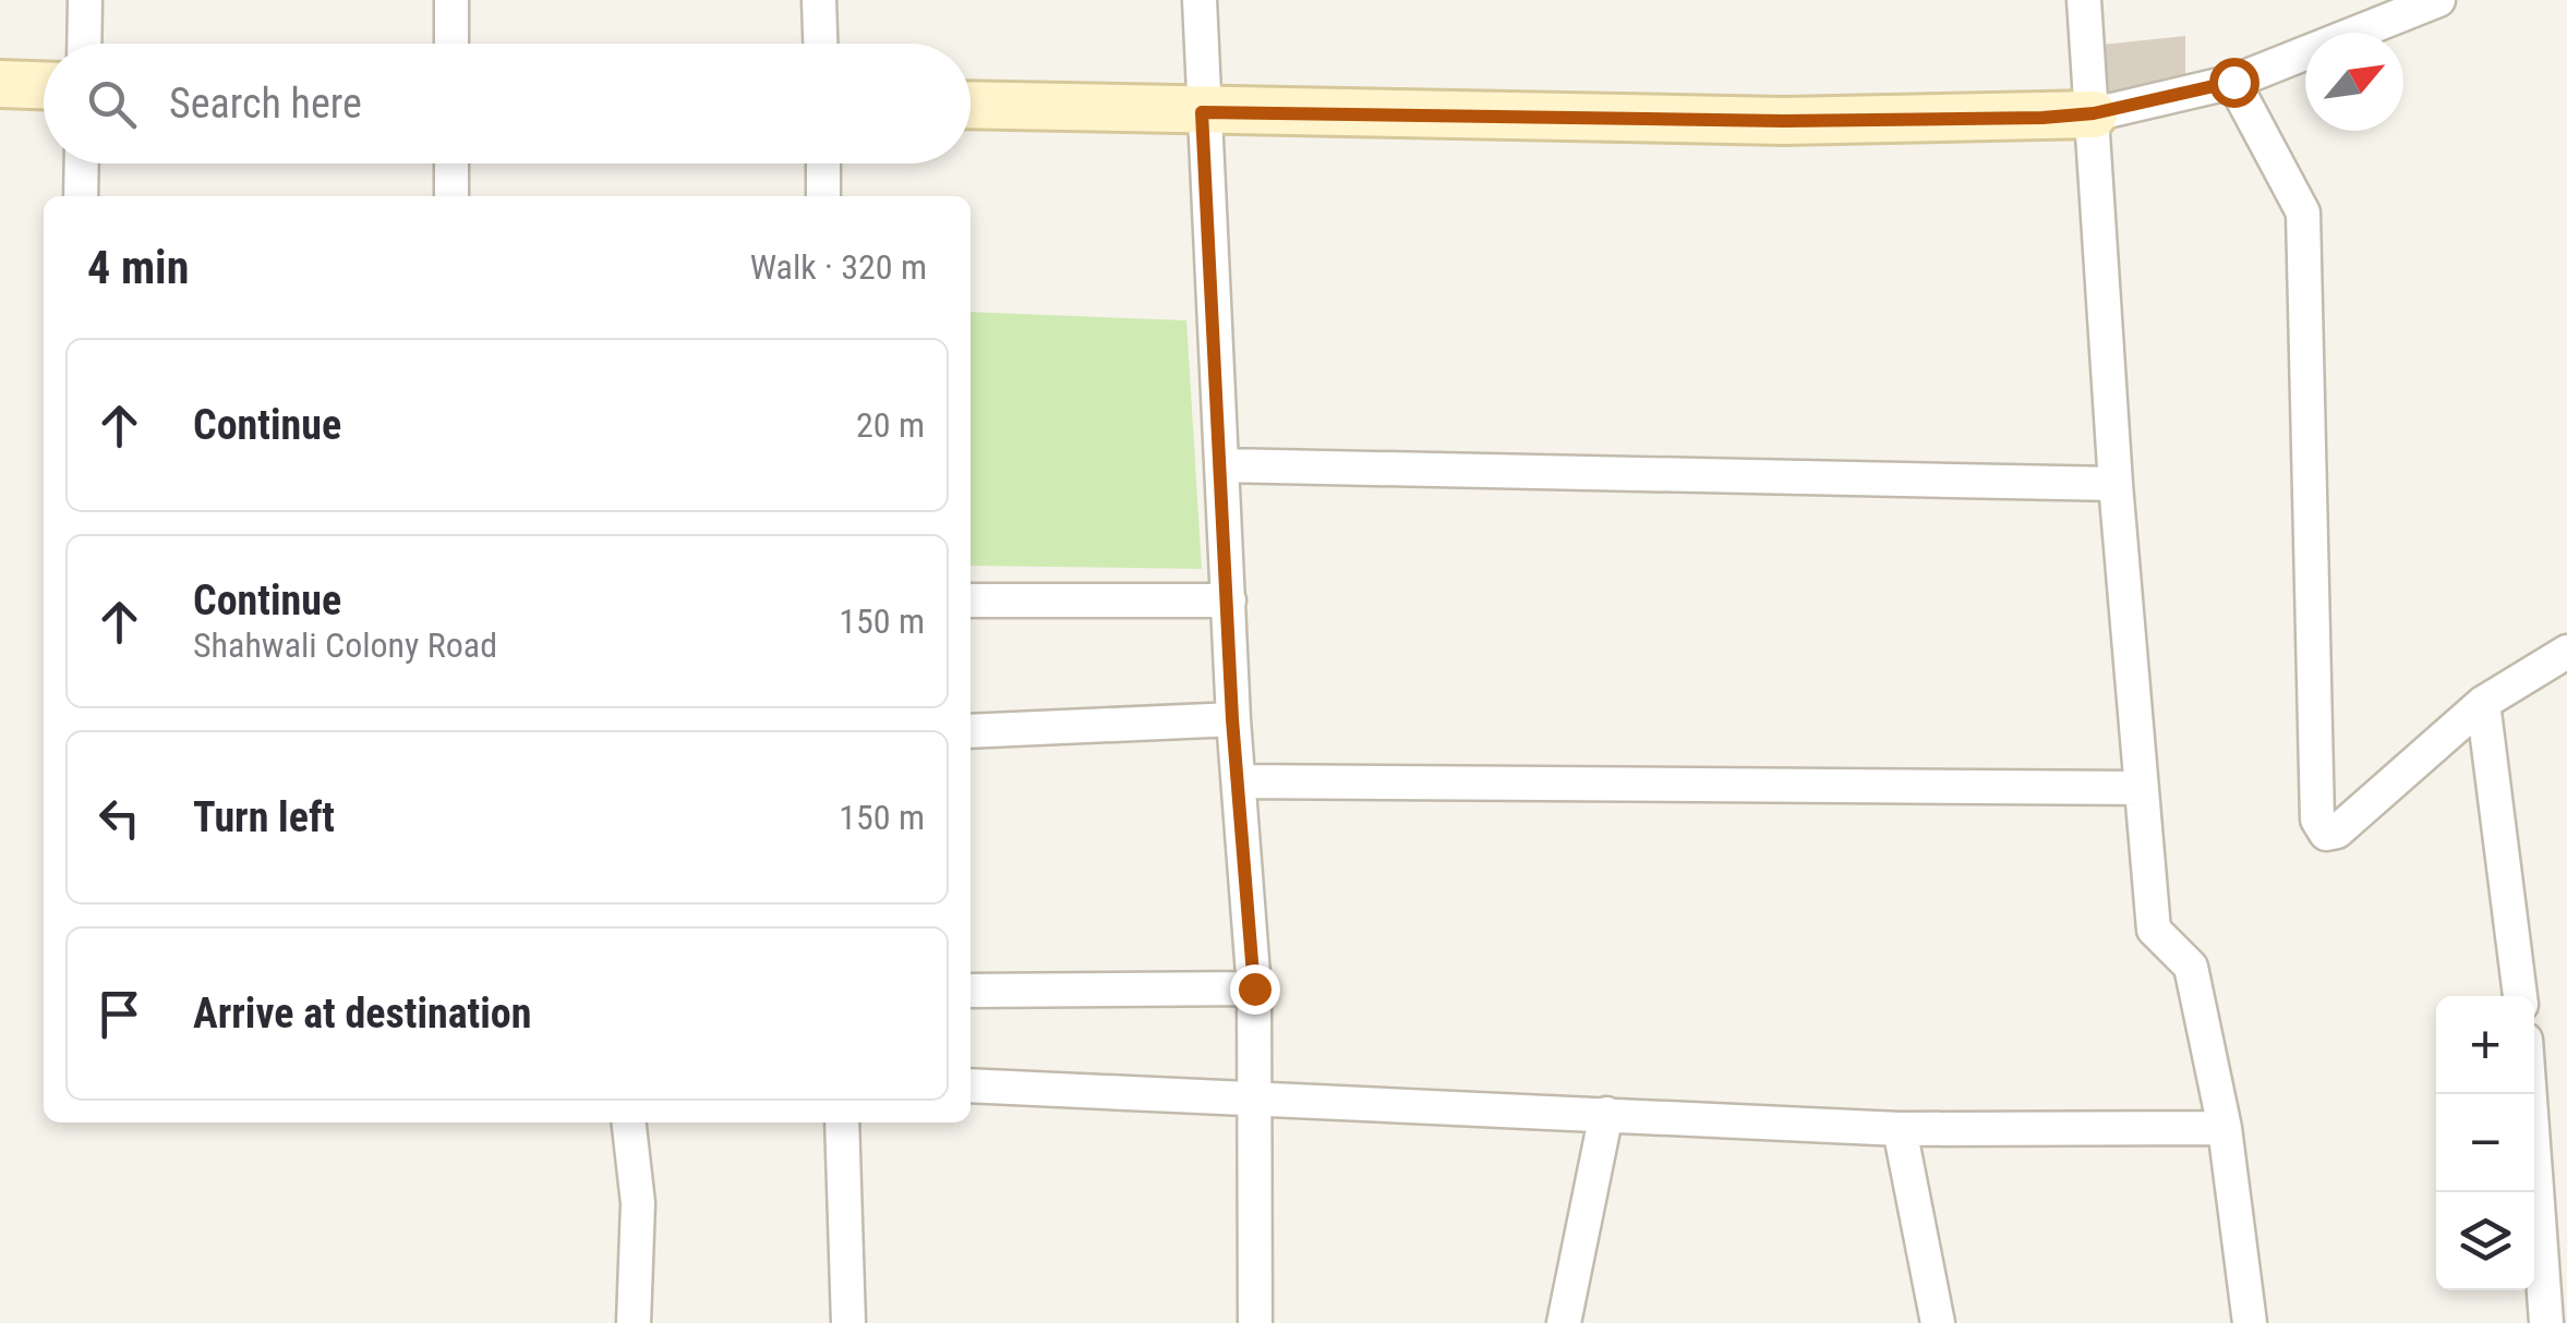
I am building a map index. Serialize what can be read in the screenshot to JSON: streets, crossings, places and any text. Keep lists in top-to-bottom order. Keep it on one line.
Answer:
{"north":"top right","page":{"search":"Search here","heading":["4 min","Walk · 320 m"],"list":[["Continue","20 m"],["Continue","Shahwali Colony Road","150 m"],["Turn left","150 m"],"Arrive at destination"],"map_buttons":["+","−"]}}
